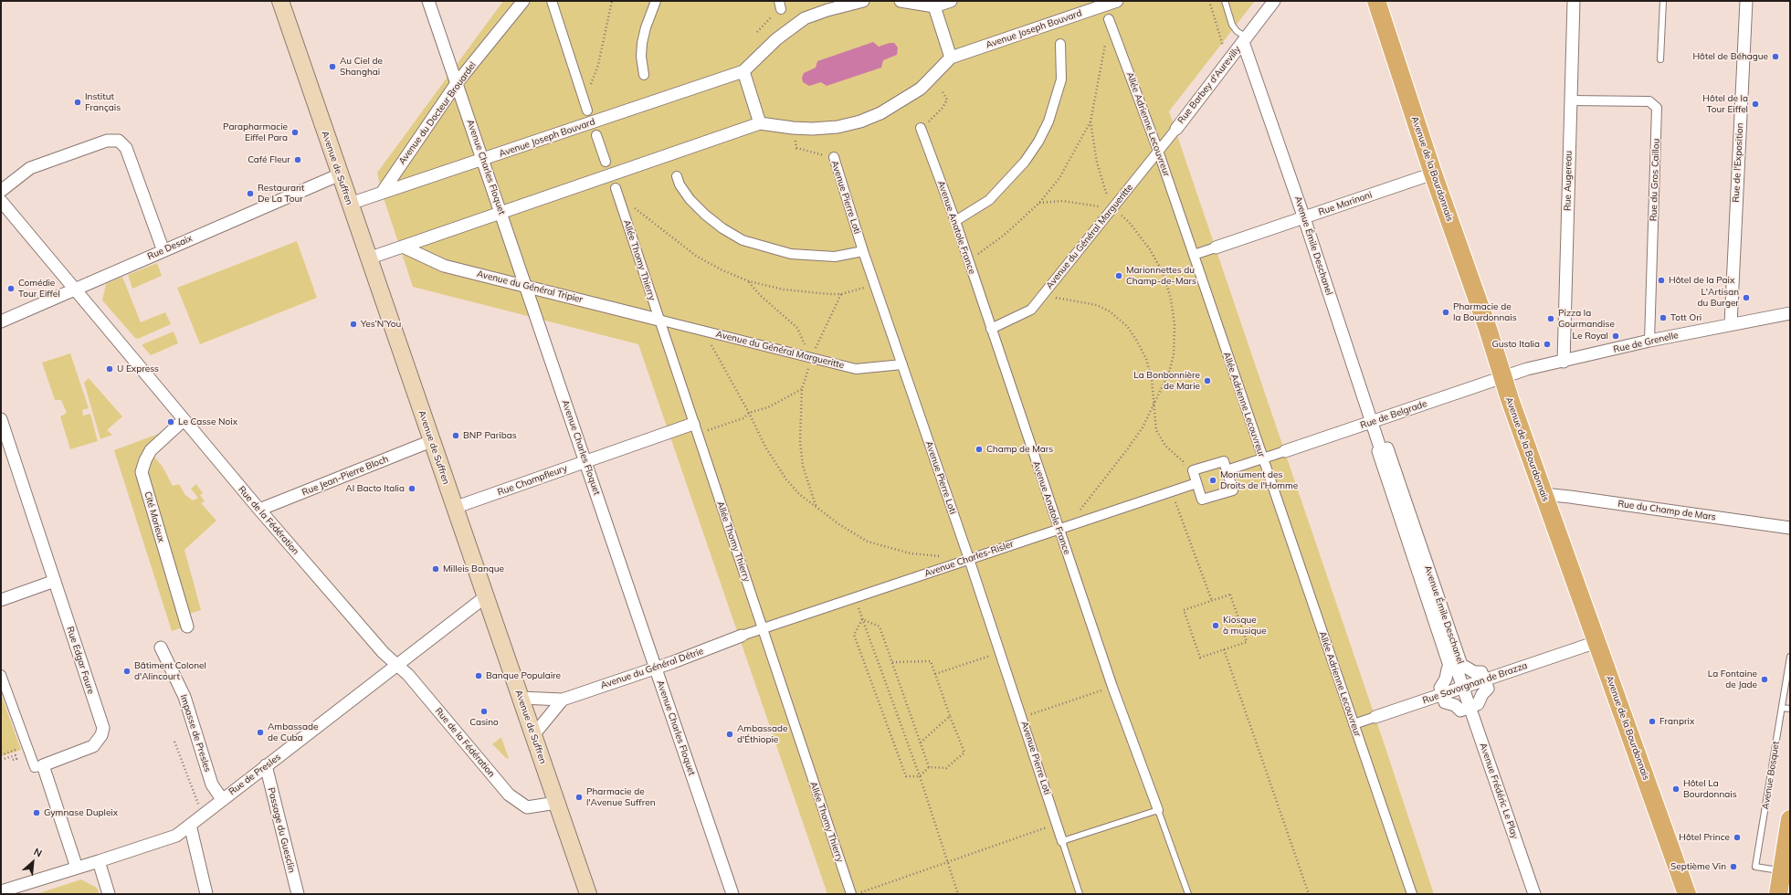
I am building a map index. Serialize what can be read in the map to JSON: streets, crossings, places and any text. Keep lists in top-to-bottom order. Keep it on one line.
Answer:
{"streets":{"main road":["Avenue de Suffren","Avenue de la Bourdonnais"],"street":["Avenue Joseph Bouvard","Rue Barbey d'Aurevilly","Avenue du Docteur Brouardel","Allée Adrienne Lecouvreur","Rue de l'Exposition","Avenue Charles Floquet","Rue du Gros Caillou","Rue Augereau","Avenue Pierre Loti","Rue Marinoni","Avenue Anatole France","Avenue du Général Margueritte","Avenue Émile Deschanel","Rue Desaix","Allée Thomy Thierry","Avenue du Général Tripier","Rue de Grenelle","Rue de Belgrade","Rue Jean-Pierre Bloch","Rue Champfleury","Rue du Champ de Mars","Cité Morieux","Rue de la Fédération","Avenue Charles-Risler","Rue Edgar Faure","Avenue du Général Détrie","Rue Savorgnan de Brazza","Impasse de Presles","Rue de Presles","Avenue Frédéric Le Play","Passage du Guesclin"],"lane":["Avenue Bosquet"]},"crossings":[["Avenue Joseph Bouvard","Avenue du Docteur Brouardel"],["Avenue Joseph Bouvard","Avenue Charles Floquet"],["Avenue Joseph Bouvard","Avenue de Suffren"],["Rue Barbey d'Aurevilly","Avenue du Général Margueritte"],["Rue Barbey d'Aurevilly","Avenue Émile Deschanel"],["Avenue du Docteur Brouardel","Avenue Charles Floquet"],["Allée Adrienne Lecouvreur","Avenue du Général Margueritte"],["Allée Adrienne Lecouvreur","Rue Savorgnan de Brazza"],["Rue de l'Exposition","Rue de Grenelle"],["Avenue Charles Floquet","Avenue du Général Tripier"],["Avenue Charles Floquet","Rue Champfleury"],["Avenue Charles Floquet","Avenue du Général Détrie"],["Avenue de Suffren","Rue Desaix"],["Avenue de Suffren","Rue Jean-Pierre Bloch"],["Avenue de Suffren","Rue Champfleury"],["Avenue de Suffren","Rue de la Fédération"],["Avenue de Suffren","Avenue du Général Détrie"],["Avenue de Suffren","Rue de Presles"],["Avenue de la Bourdonnais","Rue Marinoni"],["Avenue de la Bourdonnais","Rue de Grenelle"],["Avenue de la Bourdonnais","Rue de Belgrade"],["Avenue de la Bourdonnais","Rue du Champ de Mars"],["Avenue de la Bourdonnais","Rue Savorgnan de Brazza"],["Rue du Gros Caillou","Rue Augereau"],["Rue du Gros Caillou","Rue de Grenelle"],["Rue Augereau","Rue de Grenelle"],["Avenue Pierre Loti","Avenue du Général Margueritte"],["Avenue Pierre Loti","Avenue Charles-Risler"],["Rue Marinoni","Avenue Émile Deschanel"],["Avenue Anatole France","Avenue du Général Margueritte"],["Avenue Anatole France","Avenue Charles-Risler"],["Avenue du Général Margueritte","Allée Thomy Thierry"],["Avenue du Général Margueritte","Avenue du Général Tripier"],["Avenue Émile Deschanel","Rue de Belgrade"],["Avenue Émile Deschanel","Rue Savorgnan de Brazza"],["Avenue Émile Deschanel","Avenue Frédéric Le Play"],["Rue Desaix","Rue de la Fédération"],["Allée Thomy Thierry","Avenue du Général Tripier"],["Allée Thomy Thierry","Rue Champfleury"],["Allée Thomy Thierry","Avenue Charles-Risler"],["Rue de Grenelle","Rue de Belgrade"],["Rue Jean-Pierre Bloch","Rue de la Fédération"],["Cité Morieux","Rue de la Fédération"],["Rue de la Fédération","Rue de Presles"],["Avenue Charles-Risler","Avenue du Général Détrie"],["Rue Savorgnan de Brazza","Avenue Frédéric Le Play"],["Impasse de Presles","Rue de Presles"],["Rue de Presles","Passage du Guesclin"]],"places":["Hôtel de Béhague","Au Ciel de Shanghai","Institut Français","Hôtel de la Tour Eiffel","Parapharmacie Eiffel Para","Café Fleur","Restaurant De La Tour","Marionnettes du Champ-de-Mars","Hôtel de la Paix","Comédie Tour Eiffel","L'Artisan du Burger","Pharmacie de la Bourdonnais","Tott Ori","Pizza la Gourmandise","Yes’N’You","Le Royal","Gusto Italia","U Express","La Bonbonnière de Marie","Le Casse Noix","BNP Paribas","Champ de Mars","Monument des Droits de l'Homme","Al Bacto Italia","Milleis Banque","Kiosque à musique","Bâtiment Colonel d'Alincourt","Banque Populaire","La Fontaine de Jade","Casino","Franprix","Ambassade de Cuba","Ambassade d'Éthiopie","Hôtel La Bourdonnais","Pharmacie de l'Avenue Suffren","Gymnase Dupleix","Hôtel Prince","Septième Vin"],"north":"top right"}
